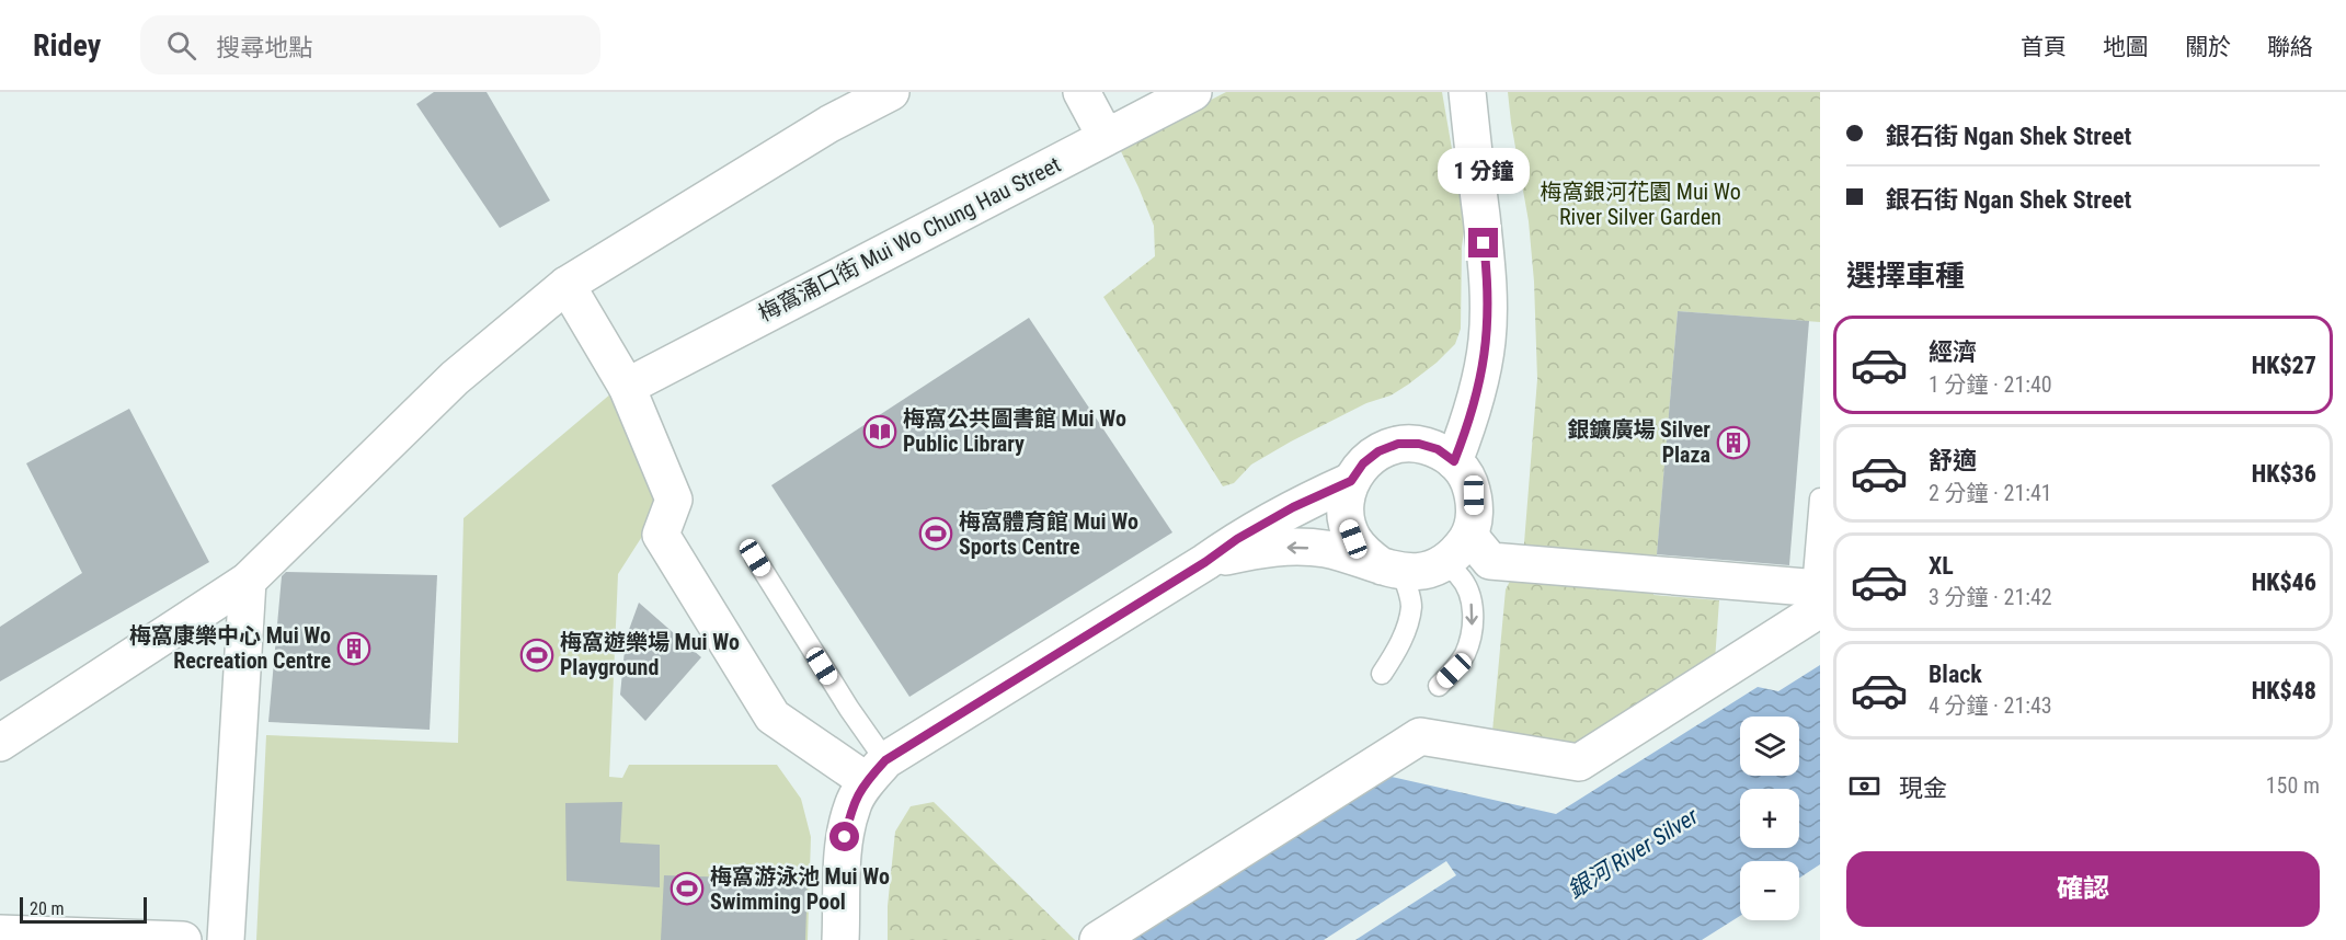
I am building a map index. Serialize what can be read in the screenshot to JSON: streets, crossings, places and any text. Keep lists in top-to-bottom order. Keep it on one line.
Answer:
{"streets":{"street":["梅窩涌口街 Mui Wo Chung Hau Street"]},"water":["銀河 River Silver"],"parks":["梅窩銀河花園 Mui Wo River Silver Garden"],"places":{"library":["梅窩公共圖書館 Mui Wo Public Library"],"building":["銀鑛廣場 Silver Plaza","梅窩康樂中心 Mui Wo Recreation Centre"],"sports":["梅窩體育館 Mui Wo Sports Centre","梅窩遊樂場 Mui Wo Playground","梅窩游泳池 Mui Wo Swimming Pool"]},"scale_bar":"20 m","page":{"header":"Ridey","search":"搜尋地點","nav":["首頁","地圖","關於","聯絡"],"banner":["銀石街 Ngan Shek Street","銀石街 Ngan Shek Street"],"bubble":"1 分鐘","heading":"選擇車種","list":[{"name":"經濟","note":"1 分鐘 · 21:40","value":"HK$27"},{"name":"舒適","note":"2 分鐘 · 21:41","value":"HK$36"},{"name":"XL","note":"3 分鐘 · 21:42","value":"HK$46"},{"name":"Black","note":"4 分鐘 · 21:43","value":"HK$48"}],"map_buttons":["+","−"],"pay":["現金","150 m"],"buttons":"確認","scale":"20 m"}}
